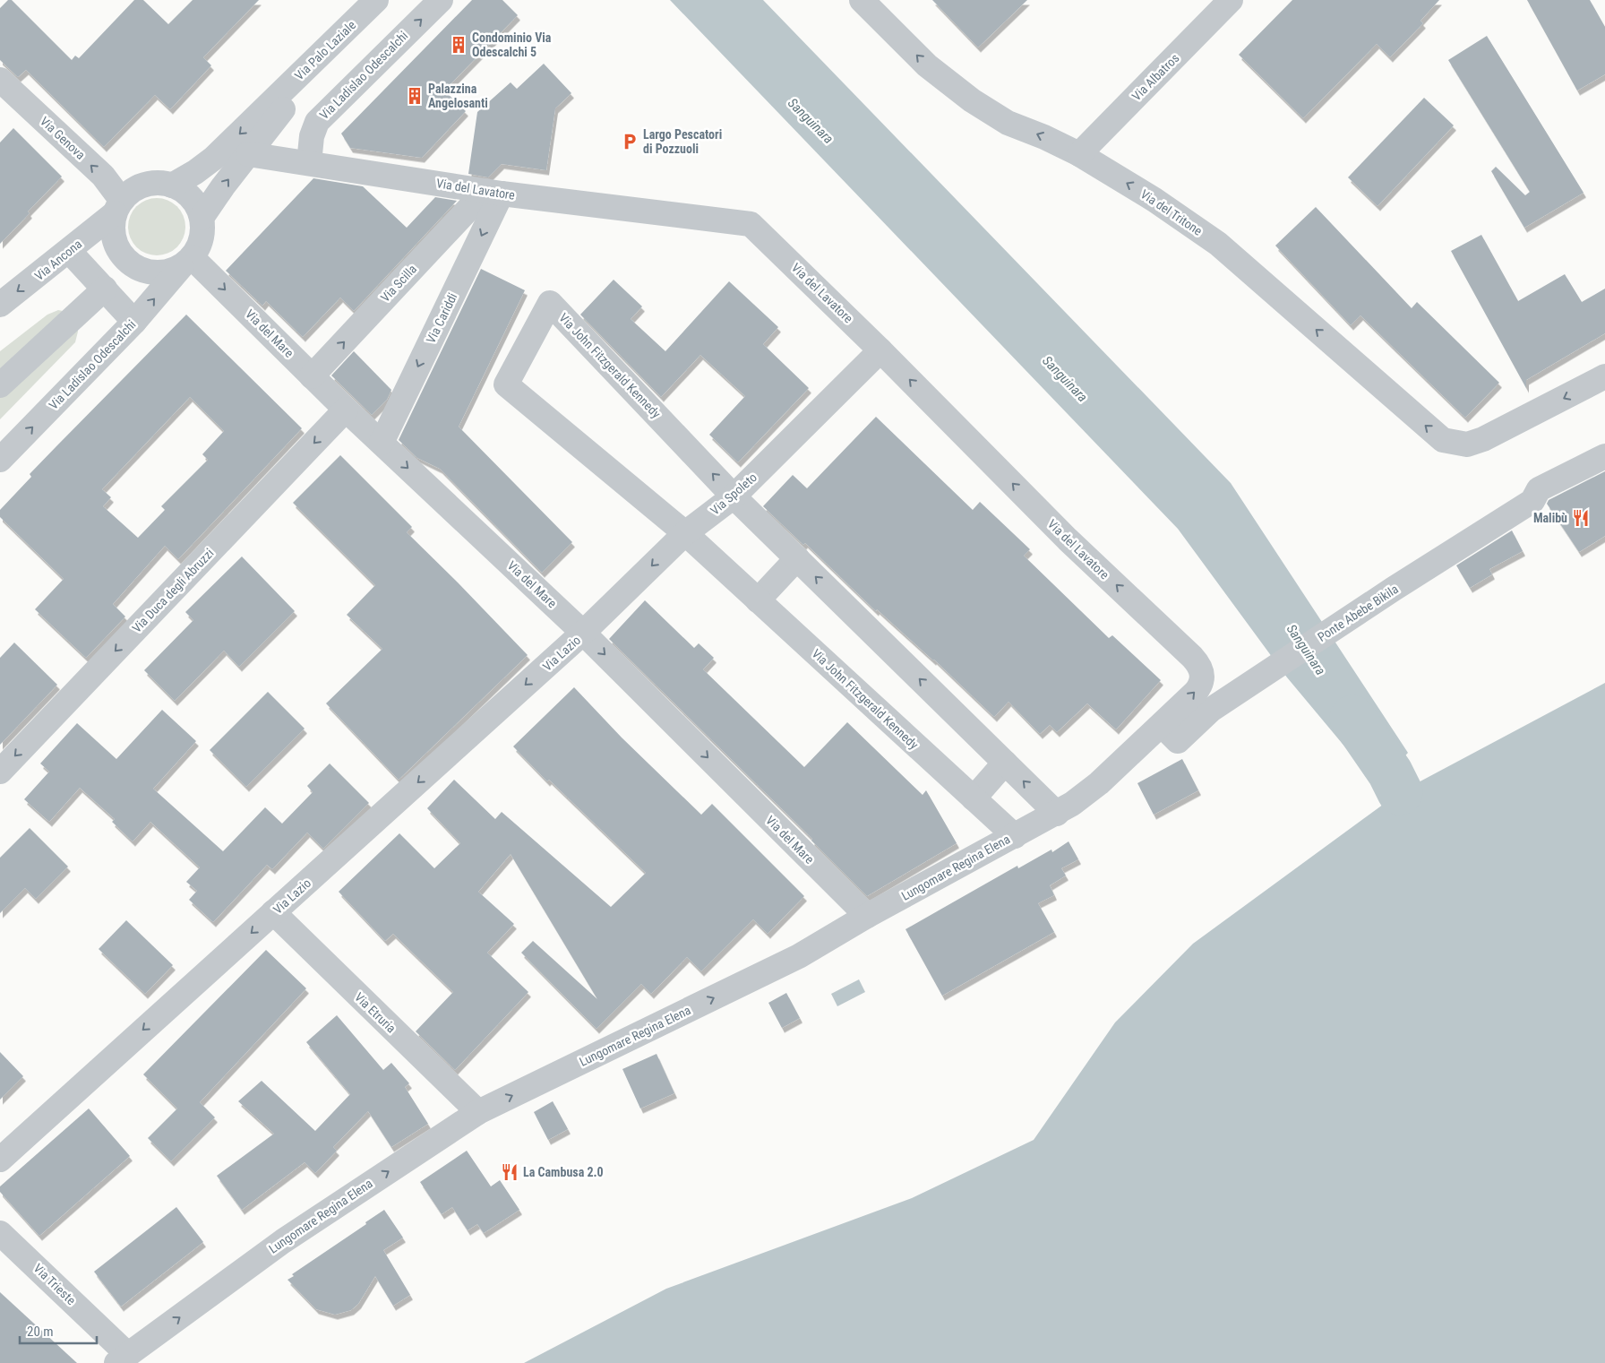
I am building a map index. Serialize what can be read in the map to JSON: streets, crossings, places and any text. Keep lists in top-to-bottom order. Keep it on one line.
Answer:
{"streets":{"street":["Via Palo Laziale","Via Ladislao Odescalchi","Via Albatros","Via Genova","Via del Lavatore","Via del Tritone","Via Ancona","Via Scilla","Via Cariddi","Via del Mare","Via John Fitzgerald Kennedy","Via Spoleto","Via Duca degli Abruzzi","Ponte Abebe Bikila","Via Lazio","Lungomare Regina Elena","Via Etruria","Via Trieste"]},"crossings":[["Via Palo Laziale","Via Ladislao Odescalchi"],["Via Palo Laziale","Via Genova"],["Via Palo Laziale","Via del Lavatore"],["Via Palo Laziale","Via Ancona"],["Via Palo Laziale","Via del Mare"],["Via Ladislao Odescalchi","Via Genova"],["Via Ladislao Odescalchi","Via del Lavatore"],["Via Ladislao Odescalchi","Via Ancona"],["Via Ladislao Odescalchi","Via del Mare"],["Via Albatros","Via del Tritone"],["Via Genova","Via Ancona"],["Via Genova","Via del Mare"],["Via del Lavatore","Via Scilla"],["Via del Lavatore","Via Cariddi"],["Via del Lavatore","Via Spoleto"],["Via del Lavatore","Ponte Abebe Bikila"],["Via del Lavatore","Lungomare Regina Elena"],["Via Ancona","Via del Mare"],["Via Scilla","Via Cariddi"],["Via Scilla","Via del Mare"],["Via Cariddi","Via del Mare"],["Via del Mare","Via Spoleto"],["Via del Mare","Via Duca degli Abruzzi"],["Via del Mare","Via Lazio"],["Via del Mare","Lungomare Regina Elena"],["Via John Fitzgerald Kennedy","Via Spoleto"],["Via John Fitzgerald Kennedy","Lungomare Regina Elena"],["Via Spoleto","Via Lazio"],["Ponte Abebe Bikila","Lungomare Regina Elena"],["Via Lazio","Via Etruria"],["Lungomare Regina Elena","Via Etruria"],["Lungomare Regina Elena","Via Trieste"]],"one_way":["Via Ladislao Odescalchi","Via Genova","Via del Lavatore","Via del Tritone","Via Scilla","Via Cariddi","Via del Mare","Via Duca degli Abruzzi","Via Lazio","Lungomare Regina Elena"],"water":["Sanguinara"],"places":{"building":["Condominio Via Odescalchi 5","Palazzina Angelosanti"],"parking":["Largo Pescatori di Pozzuoli"],"restaurant":["Malibù","La Cambusa 2.0"]},"scale_bar":"20 m"}
